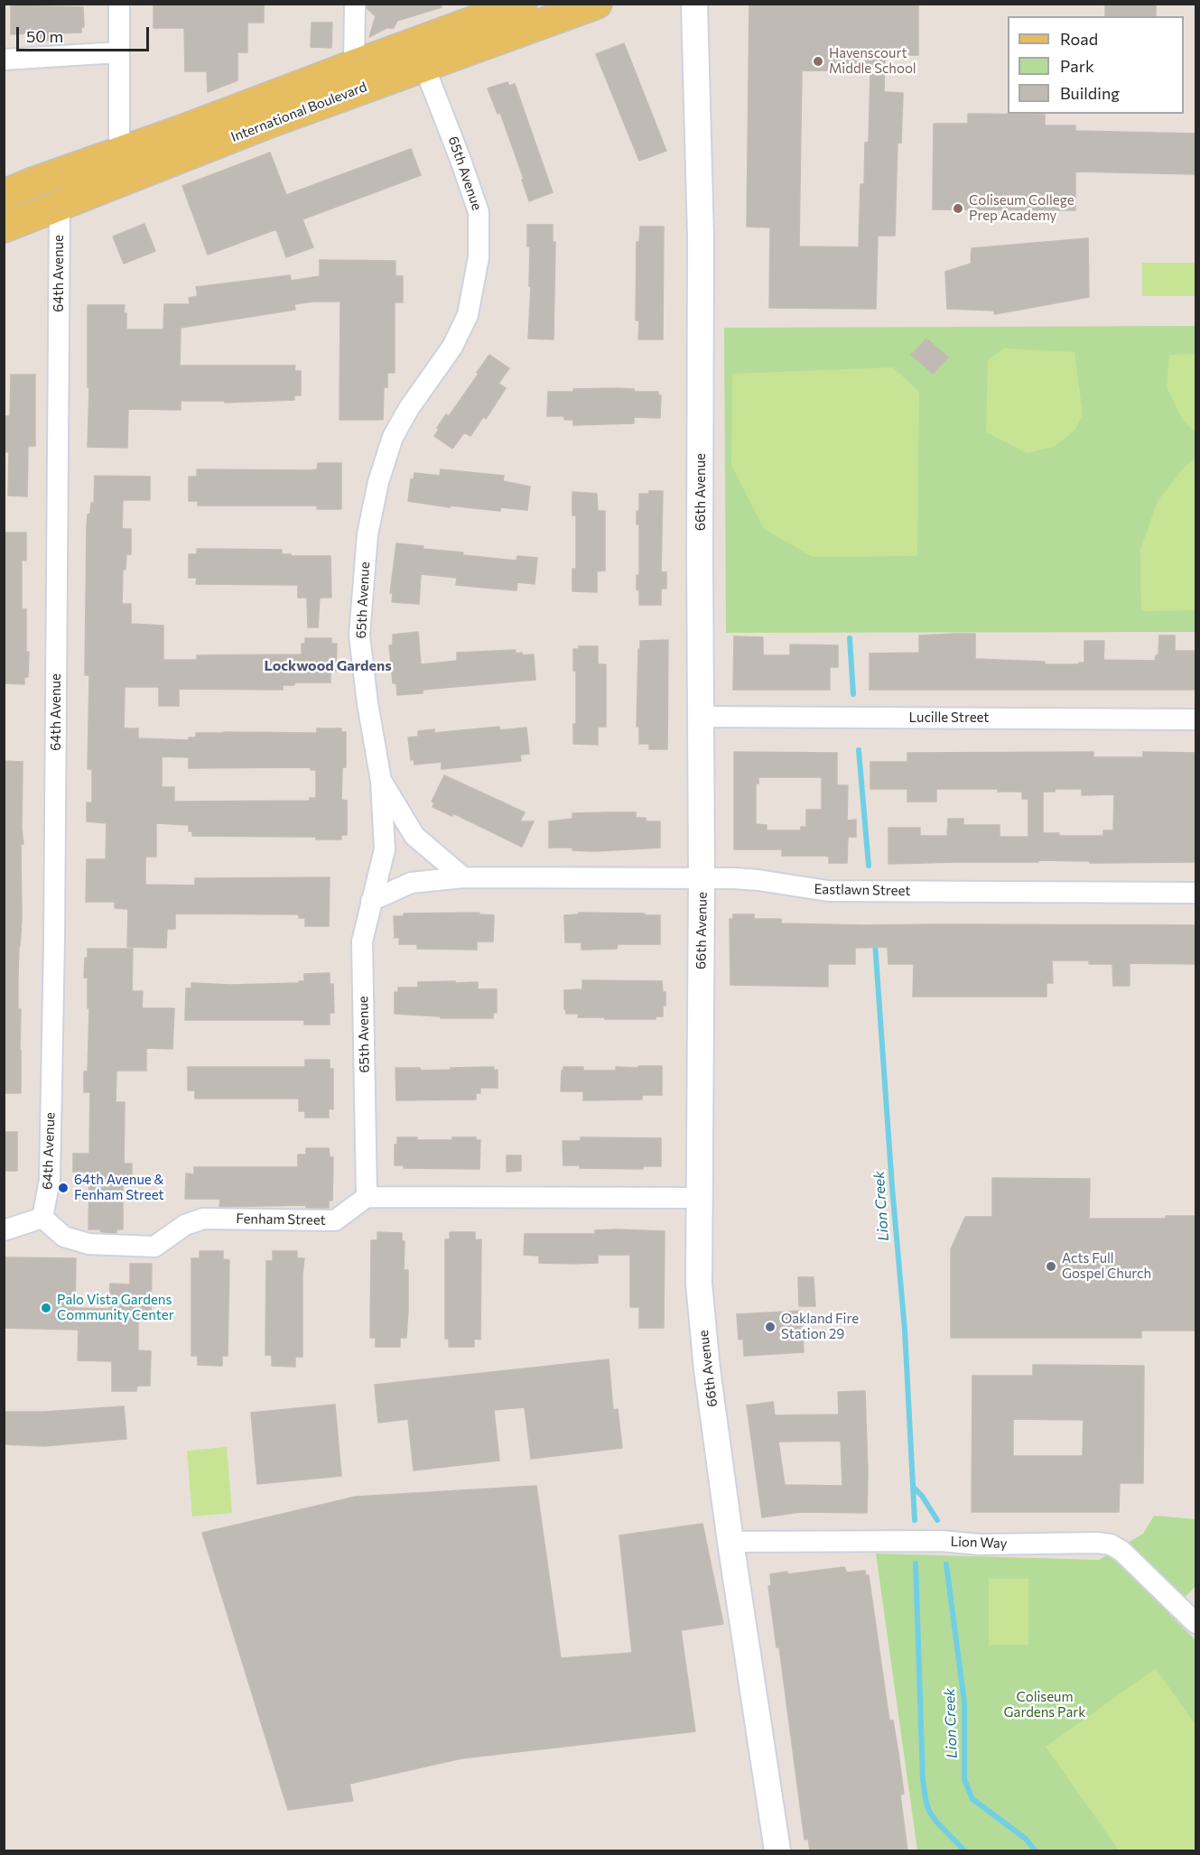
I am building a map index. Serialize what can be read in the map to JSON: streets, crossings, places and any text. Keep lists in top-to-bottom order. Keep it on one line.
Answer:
{"streets":{"main road":["International Boulevard"],"street":["65th Avenue","64th Avenue","66th Avenue","Lucille Street","Eastlawn Street","Fenham Street","Lion Way"]},"crossings":[["International Boulevard","65th Avenue"],["International Boulevard","64th Avenue"],["65th Avenue","Eastlawn Street"],["65th Avenue","Fenham Street"],["64th Avenue","Fenham Street"],["66th Avenue","Lucille Street"],["66th Avenue","Eastlawn Street"],["66th Avenue","Lion Way"]],"districts":["Lockwood Gardens"],"water":["Lion Creek"],"parks":["Coliseum Gardens Park"],"places":["Havenscourt Middle School","Coliseum College Prep Academy","64th Avenue & Fenham Street","Acts Full Gospel Church","Palo Vista Gardens Community Center","Oakland Fire Station 29"],"legend":["Road","Park","Building"],"scale_bar":"50 m"}
